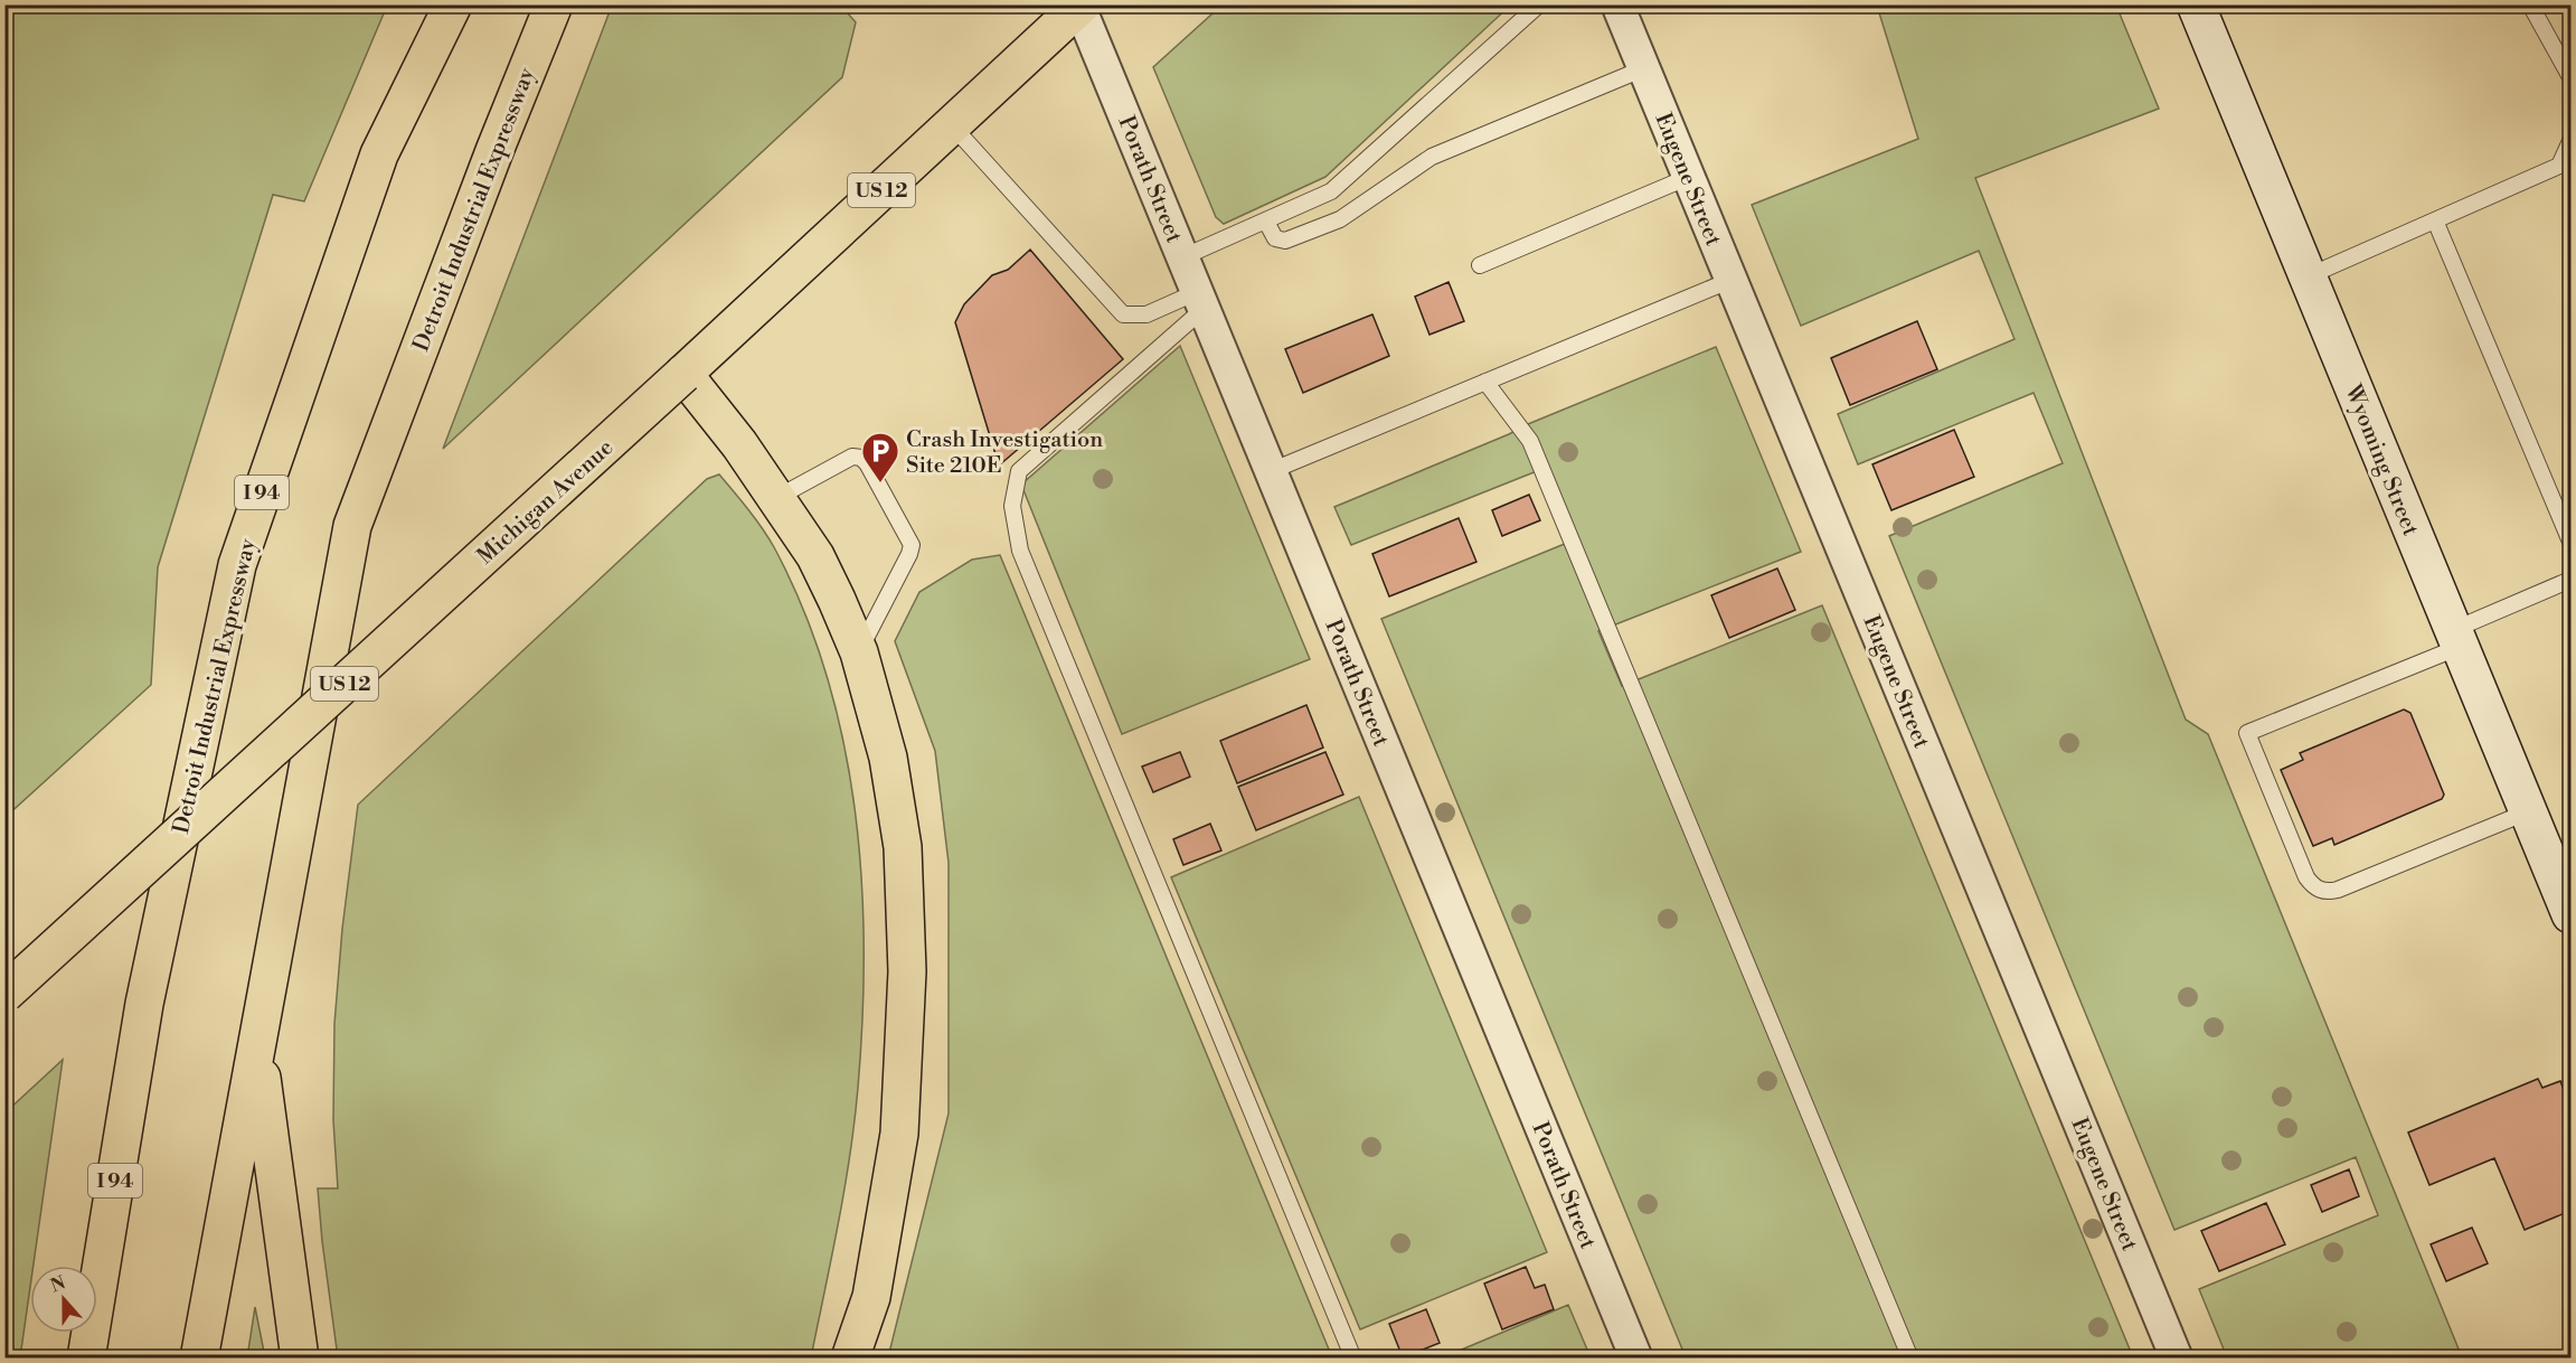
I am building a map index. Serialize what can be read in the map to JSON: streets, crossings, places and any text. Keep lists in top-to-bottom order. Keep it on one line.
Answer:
{"streets":{"main road":["US 12","Detroit Industrial Expressway","Wyoming Street","I 94","Michigan Avenue"],"street":["Porath Street","Eugene Street"]},"crossings":[["Porath Street","Michigan Avenue"]],"places":{"parking":["Crash Investigation Site 210E"]},"north":"top"}
